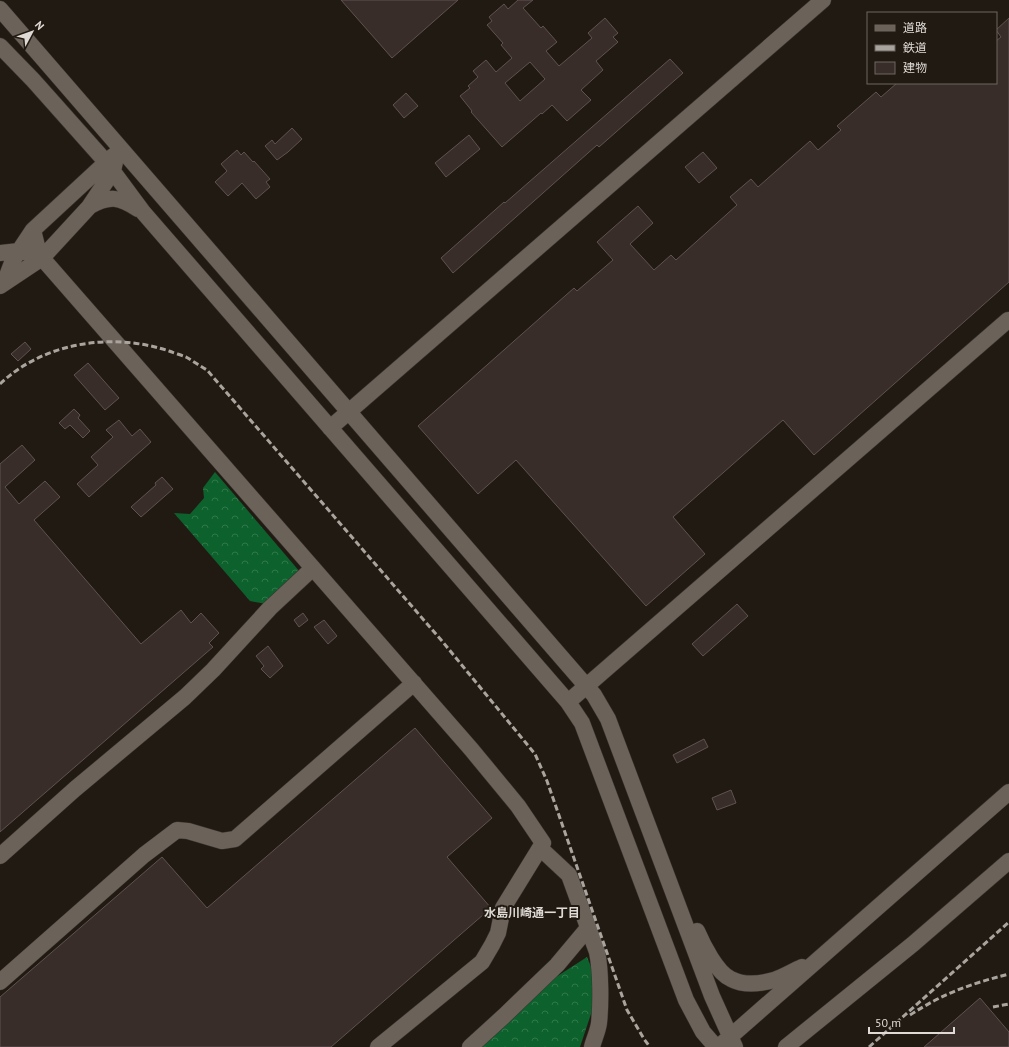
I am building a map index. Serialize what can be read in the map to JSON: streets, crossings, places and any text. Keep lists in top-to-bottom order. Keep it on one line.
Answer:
{"districts":["水島川崎通一丁目"],"legend":["道路","鉄道","建物"],"scale_bar":"50 m","north":"top right"}
